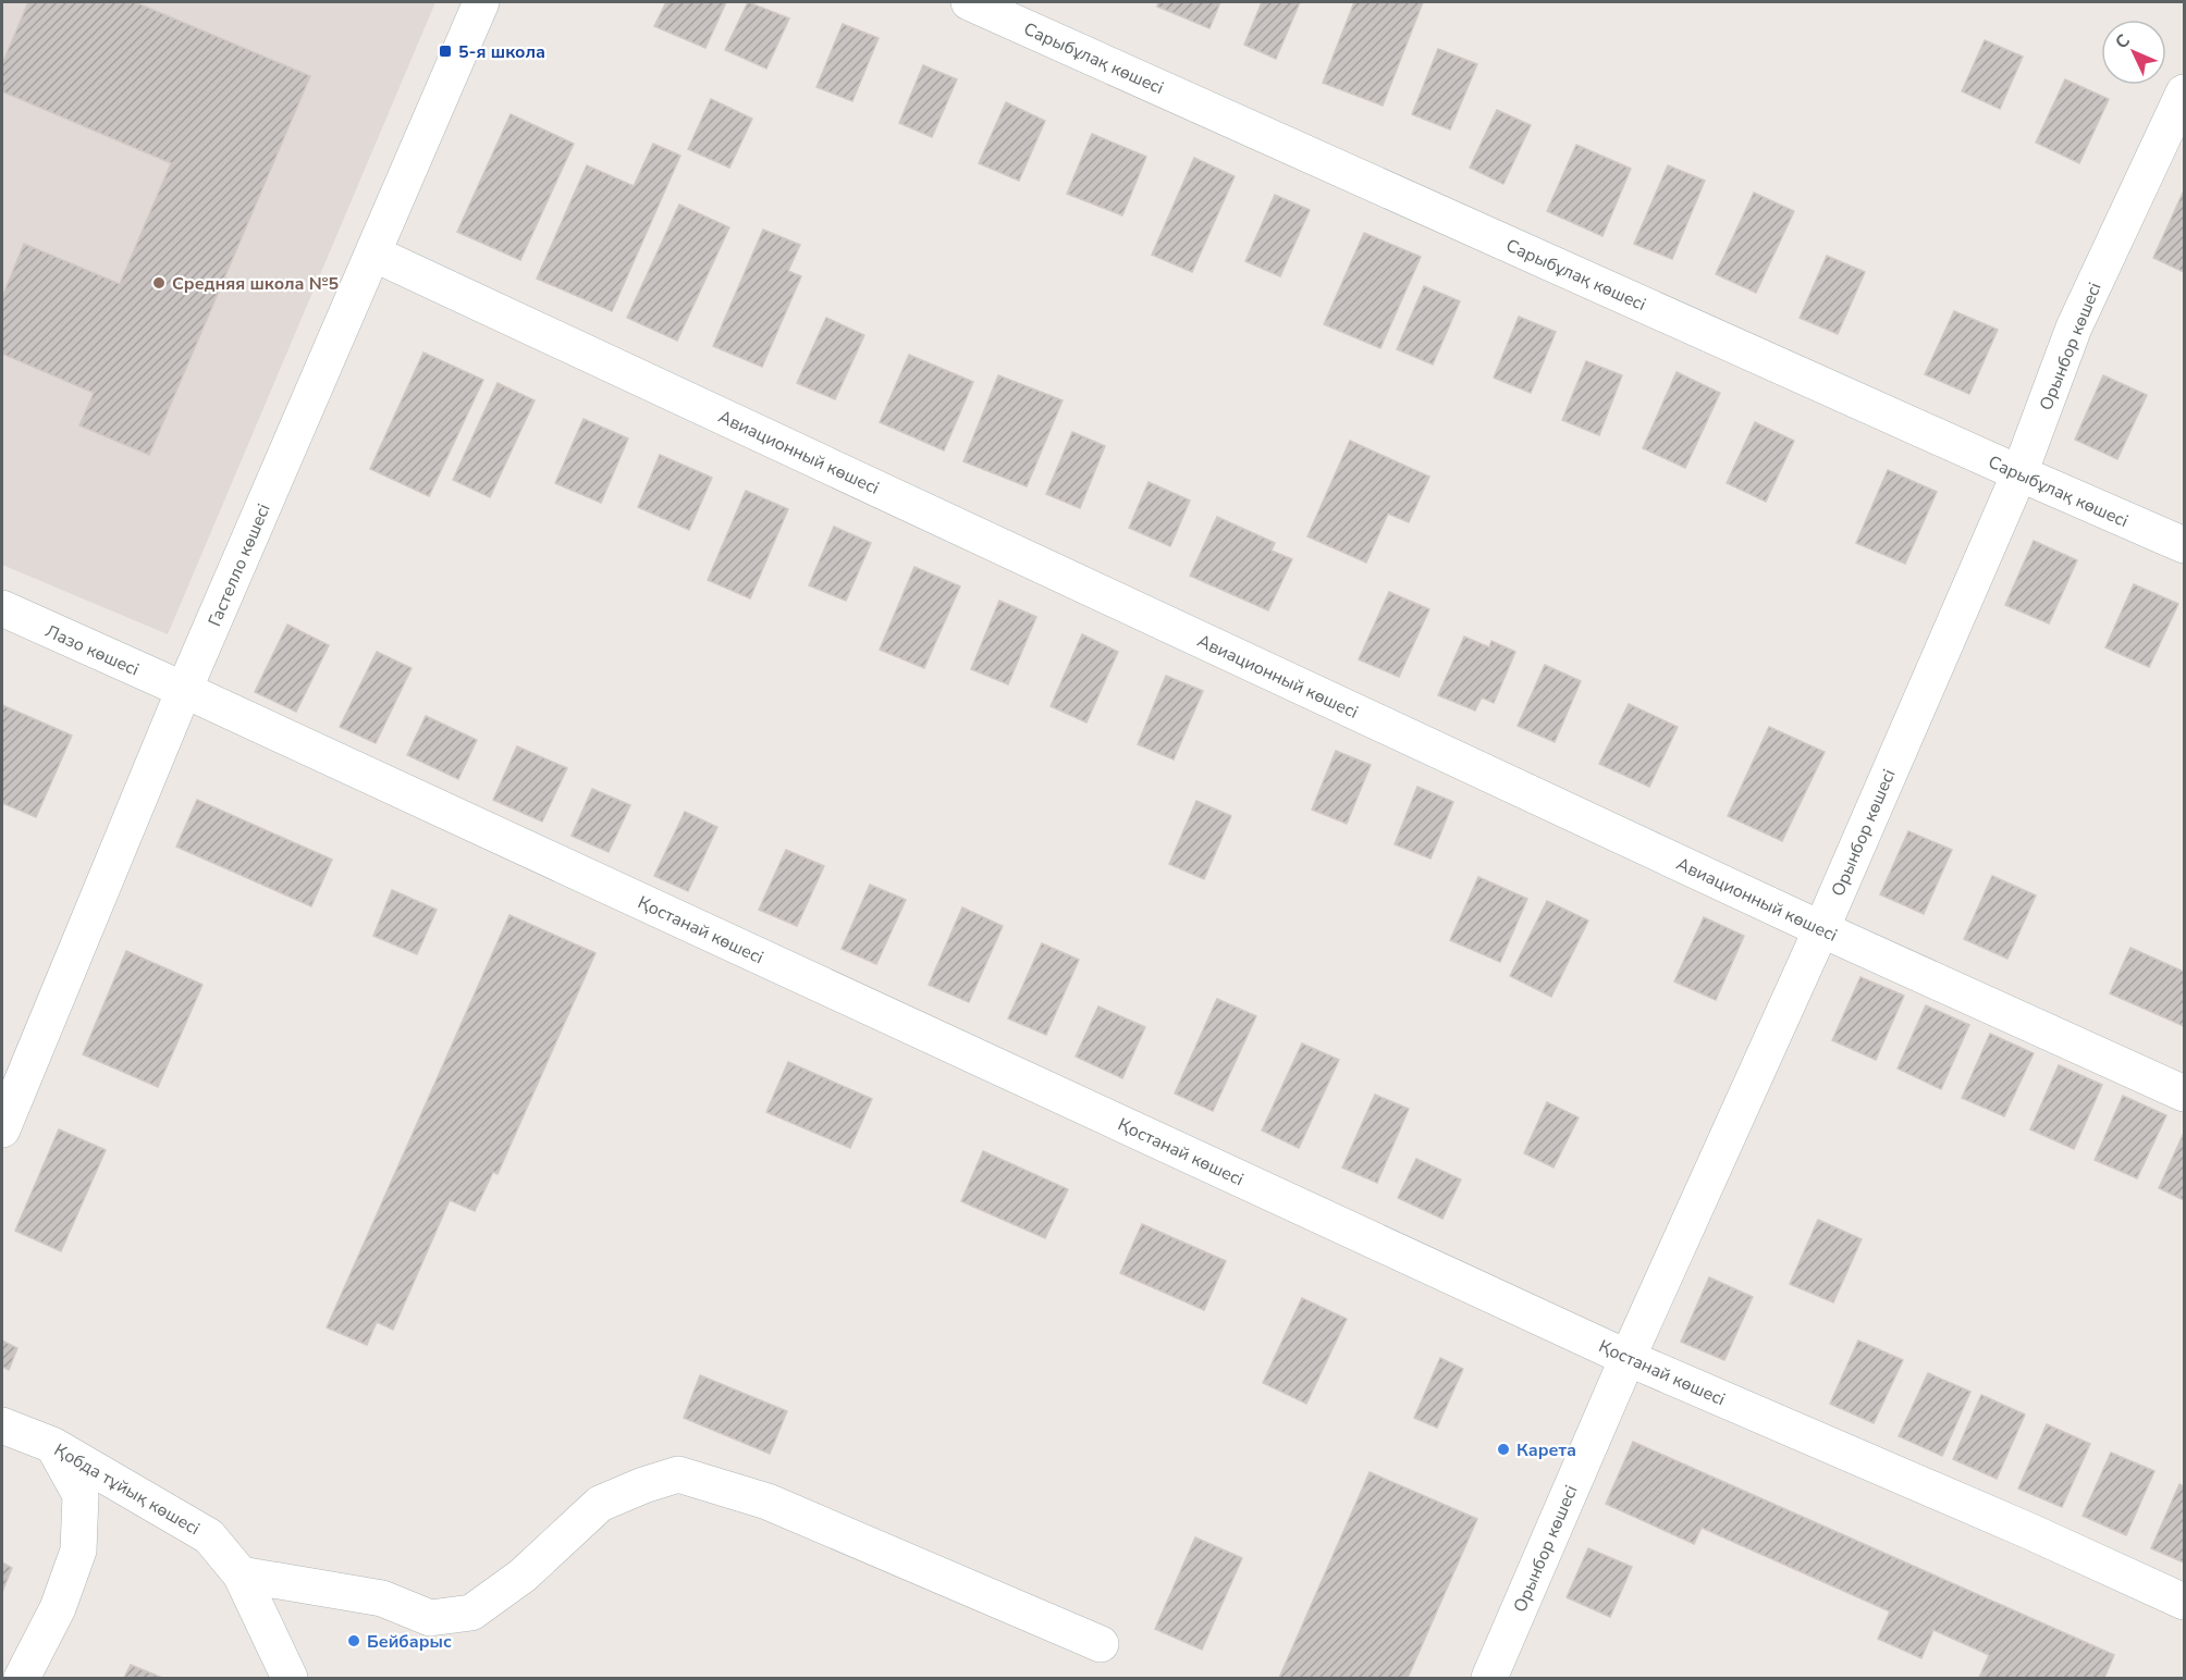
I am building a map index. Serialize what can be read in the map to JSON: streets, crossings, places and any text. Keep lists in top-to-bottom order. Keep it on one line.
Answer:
{"streets":{"street":["Сарыбұлақ көшесі","Орынбор көшесі","Авиационный көшесі","Гастелло көшесі","Лазо көшесі","Қостанай көшесі","Қобда тұйық көшесі"]},"crossings":[["Сарыбұлақ көшесі","Орынбор көшесі"],["Орынбор көшесі","Авиационный көшесі"],["Орынбор көшесі","Қостанай көшесі"],["Авиационный көшесі","Гастелло көшесі"],["Гастелло көшесі","Лазо көшесі"],["Гастелло көшесі","Қостанай көшесі"],["Лазо көшесі","Қостанай көшесі"]],"places":{"transit":["5-я школа"],"other":["Средняя школа №5","Карета","Бейбарыс"]},"north":"top left"}
